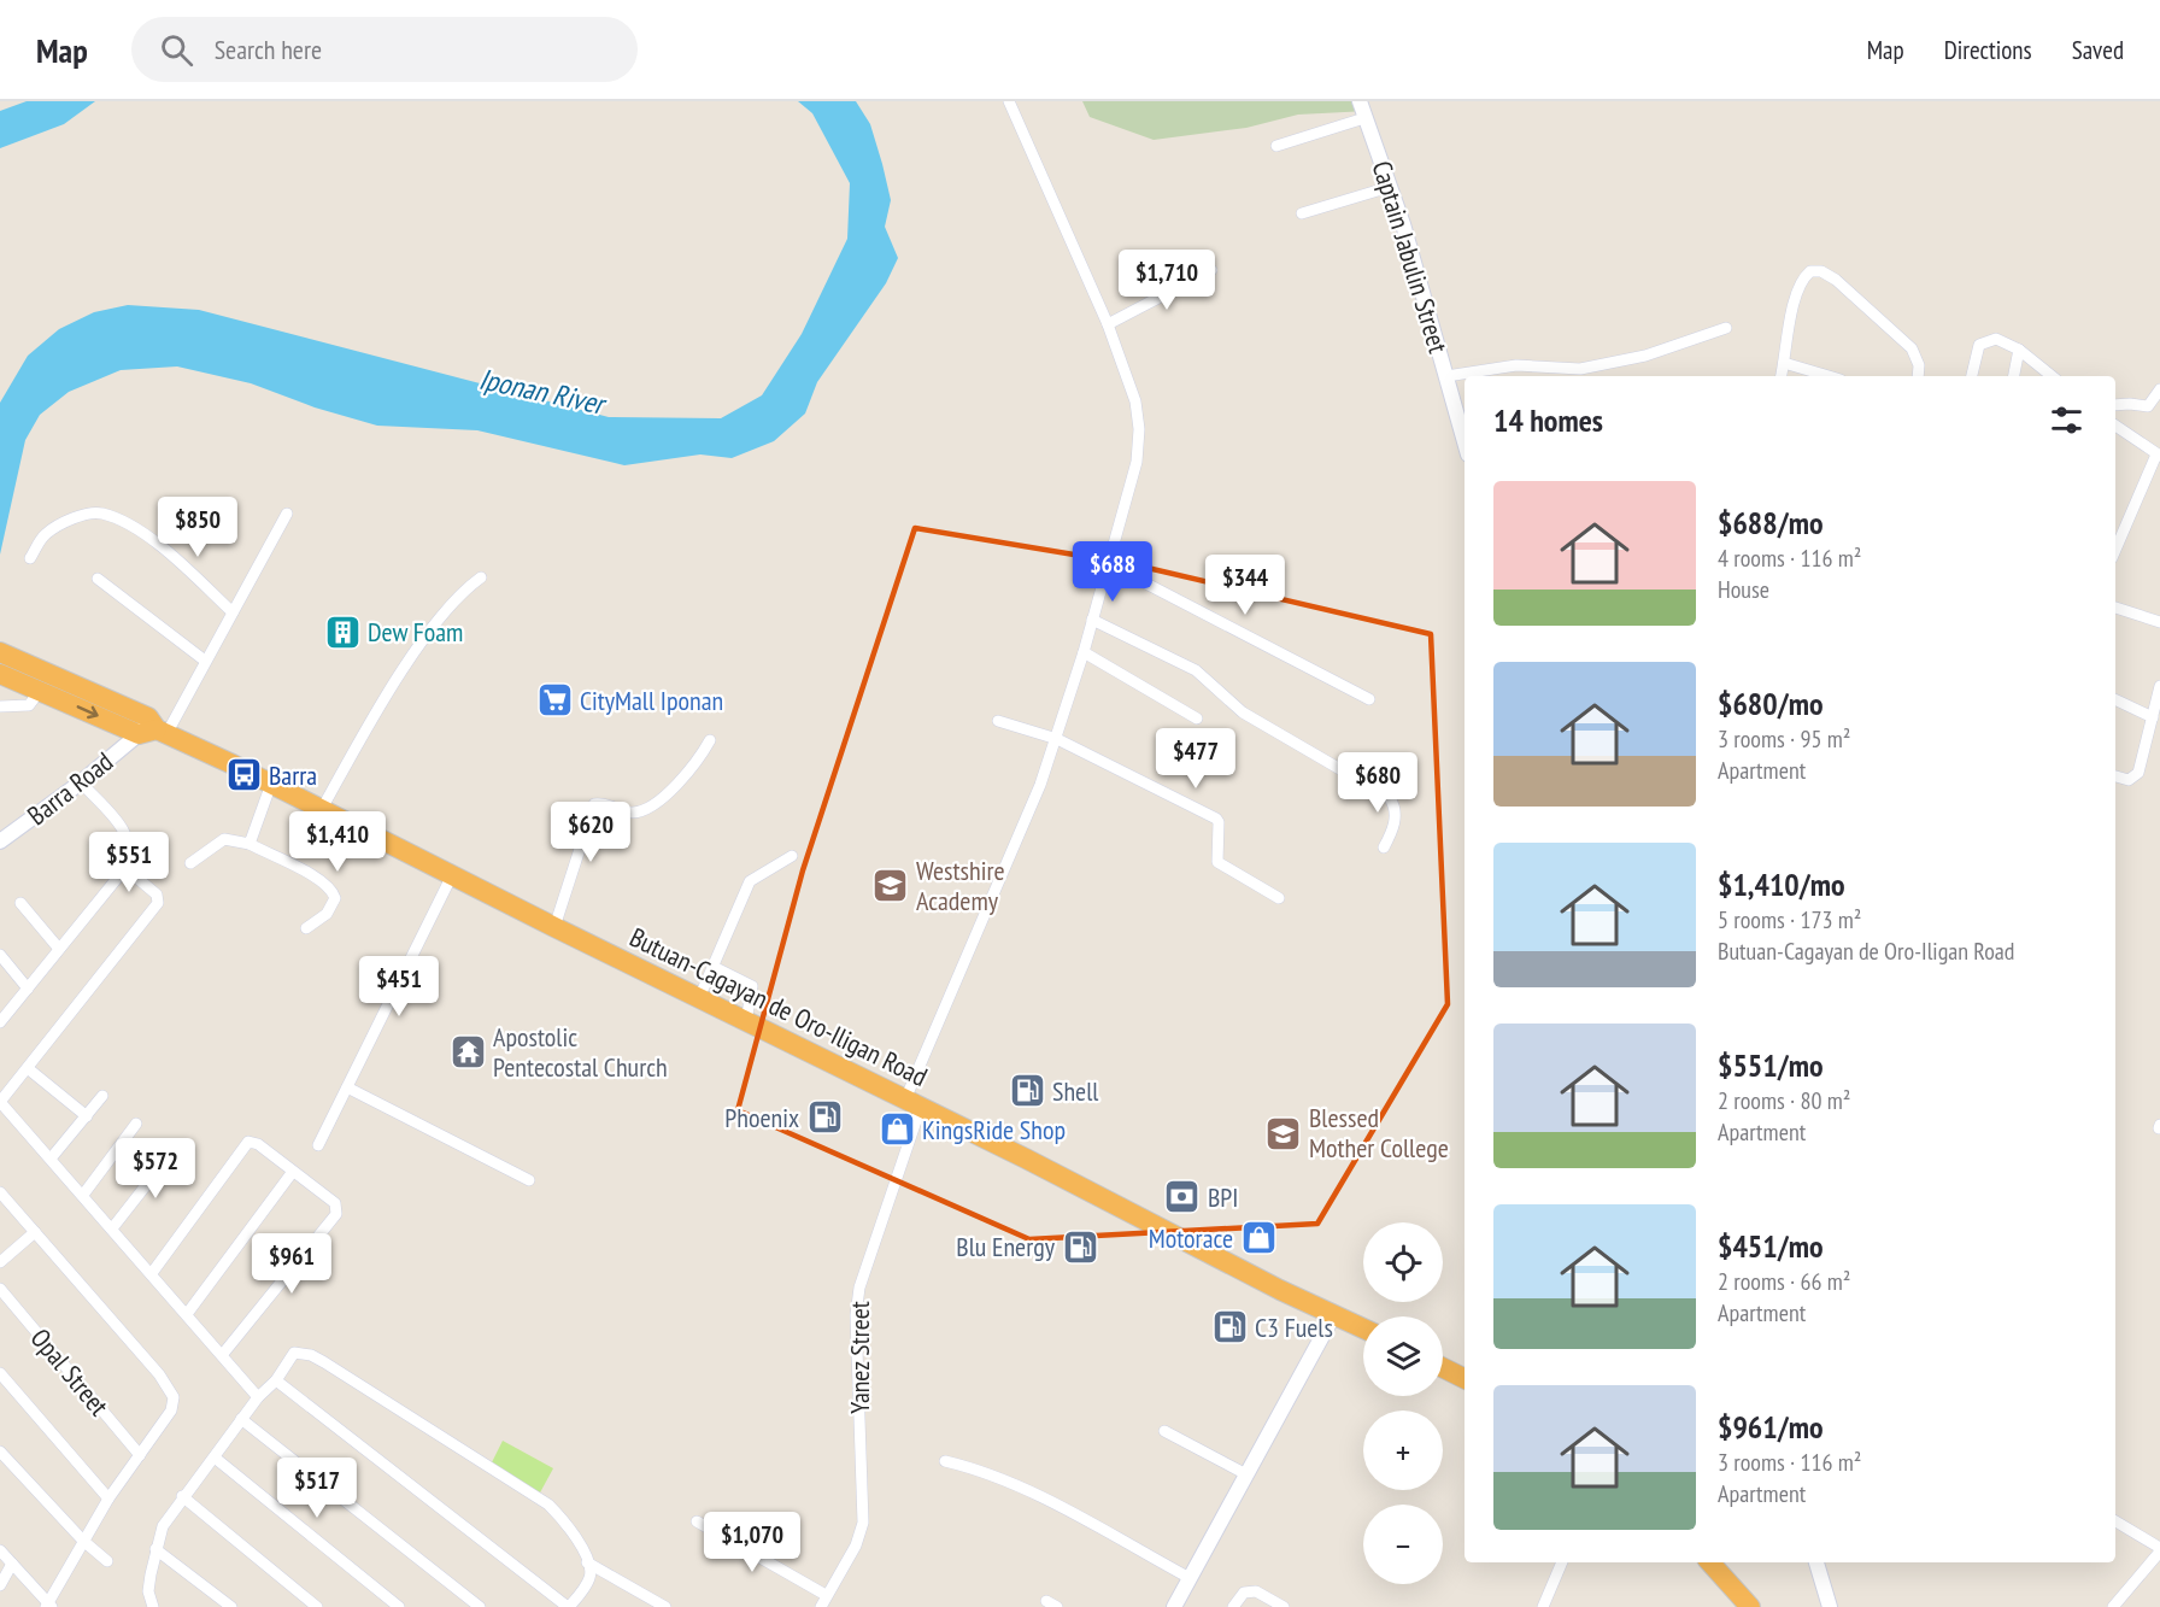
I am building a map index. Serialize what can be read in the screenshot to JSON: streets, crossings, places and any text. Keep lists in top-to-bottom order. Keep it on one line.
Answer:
{"streets":{"highway":["Butuan-Cagayan de Oro-Iligan Road"],"street":["Captain Jabulin Street","Barra Road","Yanez Street","Opal Street"]},"crossings":[["Barra Road","Butuan-Cagayan de Oro-Iligan Road"],["Butuan-Cagayan de Oro-Iligan Road","Yanez Street"]],"water":["Iponan River"],"places":{"building":["Dew Foam"],"supermarket":["CityMall Iponan"],"bus stop":["Barra"],"school or university":["Westshire Academy","Blessed Mother College"],"temple":["Apostolic Pentecostal Church"],"fuel station":["Shell","Phoenix","Blu Energy","C3 Fuels"],"shop":["KingsRide Shop","Motorace"],"bank":["BPI"]},"page":{"header":"Map","search":"Search here","nav":["Map","Directions","Saved"],"price":["$1,710","$850","$688","$344","$477","$680","$620","$1,410","$551","$451","$572","$961","$517","$1,070"],"heading":"14 homes","list":[{"name":"$688/mo","note":"4 rooms · 116 m² · House"},{"name":"$680/mo","note":"3 rooms · 95 m² · Apartment"},{"name":"$1,410/mo","note":"5 rooms · 173 m² · Butuan-Cagayan de Oro-Iligan Road"},{"name":"$551/mo","note":"2 rooms · 80 m² · Apartment"},{"name":"$451/mo","note":"2 rooms · 66 m² · Apartment"},{"name":"$961/mo","note":"3 rooms · 116 m² · Apartment"}],"map_buttons":["+","−"]}}
